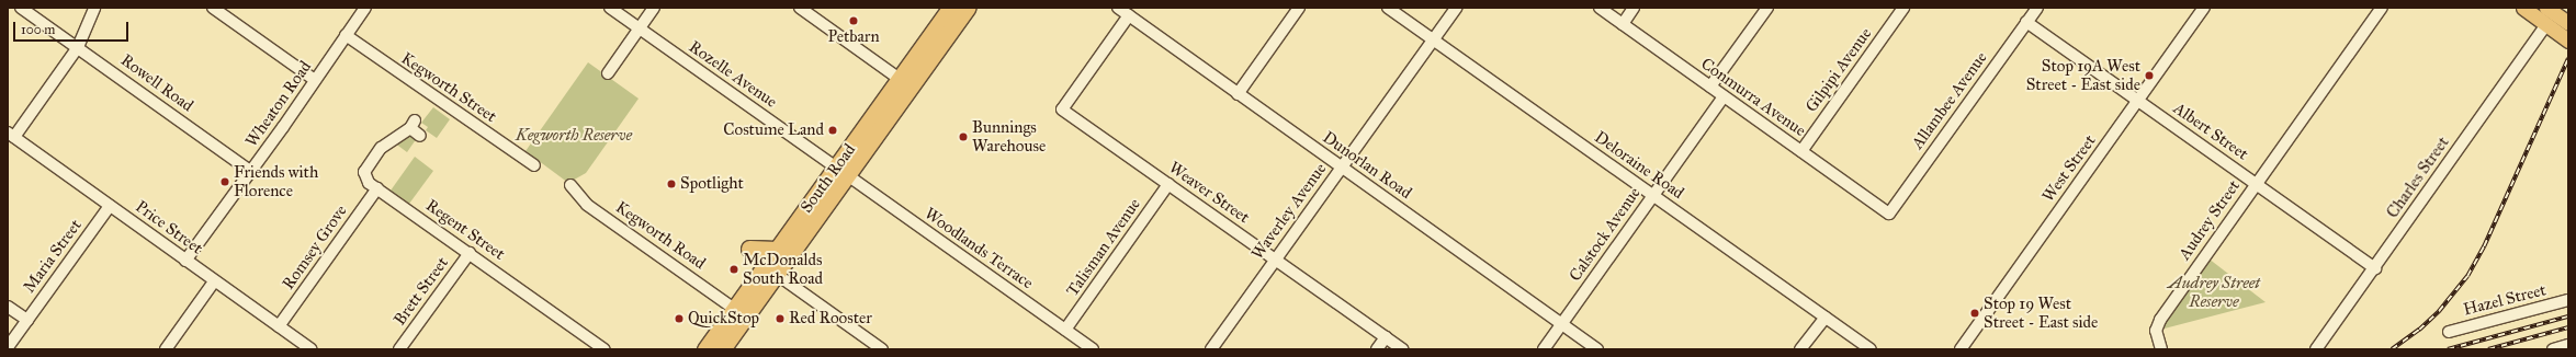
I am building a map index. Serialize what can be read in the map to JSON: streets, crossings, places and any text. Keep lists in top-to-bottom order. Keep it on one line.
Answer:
{"streets":{"highway":["South Road"],"street":["Gilpipi Avenue","Rozelle Avenue","Rowell Road","Kegworth Street","Conmurra Avenue","Allambee Avenue","Wheaton Road","Albert Street","Dunorlan Road","Deloraine Road","West Street","Charles Street","Weaver Street","Waverley Avenue","Audrey Street","Price Street","Regent Street","Calstock Avenue","Kegworth Road","Romsey Grove","Talisman Avenue","Woodlands Terrace","Maria Street","Brett Street","Hazel Street"]},"crossings":[["Gilpipi Avenue","Conmurra Avenue"],["Rozelle Avenue","South Road"],["Rozelle Avenue","Woodlands Terrace"],["Rowell Road","Wheaton Road"],["Kegworth Street","Wheaton Road"],["Conmurra Avenue","Allambee Avenue"],["Conmurra Avenue","Calstock Avenue"],["Allambee Avenue","Albert Street"],["Wheaton Road","Price Street"],["Albert Street","West Street"],["Albert Street","Charles Street"],["Albert Street","Audrey Street"],["Dunorlan Road","Weaver Street"],["Dunorlan Road","Waverley Avenue"],["Dunorlan Road","Calstock Avenue"],["Deloraine Road","Waverley Avenue"],["Deloraine Road","Calstock Avenue"],["South Road","Kegworth Road"],["South Road","Woodlands Terrace"],["Weaver Street","Waverley Avenue"],["Weaver Street","Talisman Avenue"],["Price Street","Romsey Grove"],["Price Street","Maria Street"],["Regent Street","Romsey Grove"],["Regent Street","Brett Street"],["Talisman Avenue","Woodlands Terrace"]],"parks":["Kegworth Reserve","Audrey Street Reserve"],"places":["Petbarn","Stop 19A West Street - East side","Costume Land","Bunnings Warehouse","Friends with Florence","Spotlight","McDonalds South Road","Stop 19 West Street - East side","QuickStop","Red Rooster"],"scale_bar":"100 m"}
